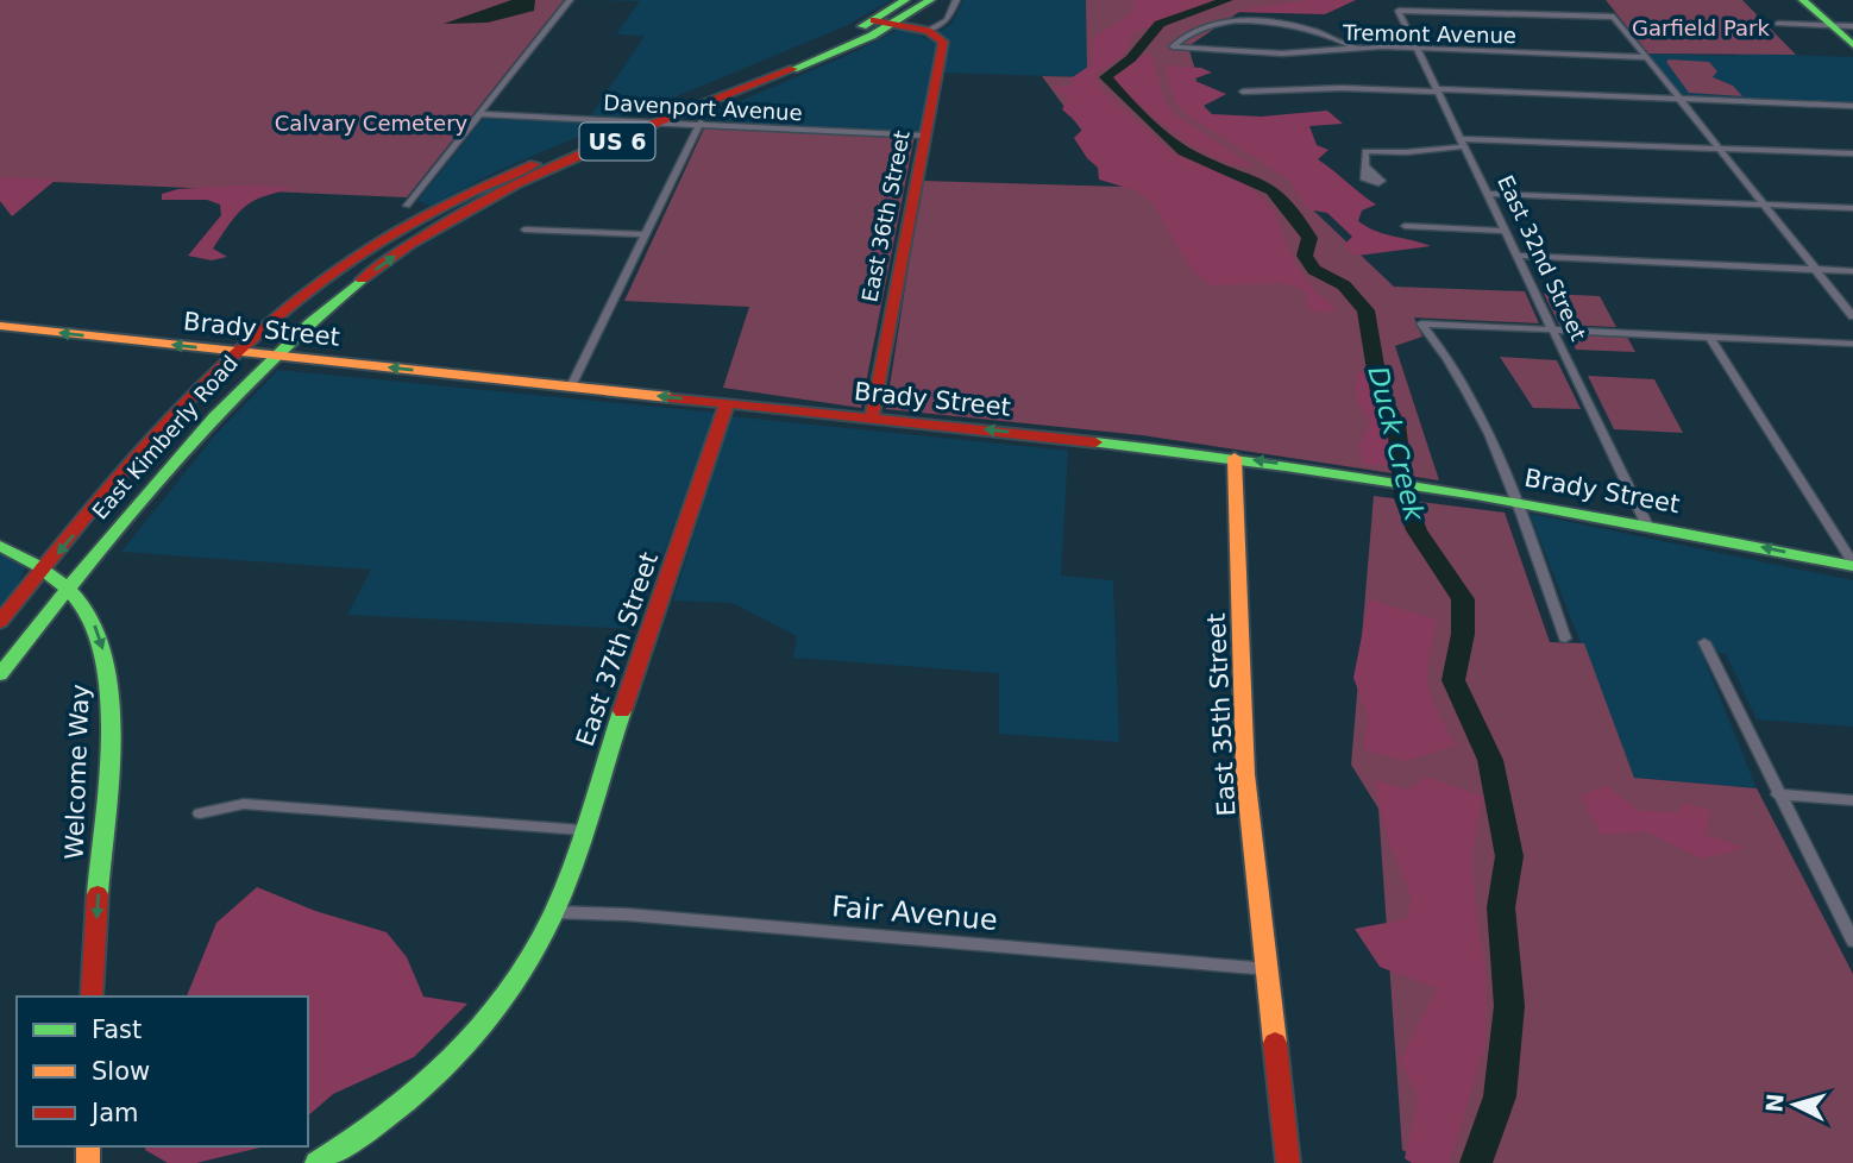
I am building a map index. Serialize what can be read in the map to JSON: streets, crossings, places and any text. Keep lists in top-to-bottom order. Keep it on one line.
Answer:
{"streets":{"main road":["US 6","East 36th Street","Brady Street","East Kimberly Road","East 37th Street","East 35th Street","Welcome Way"],"street":["Tremont Avenue","Davenport Avenue","East 32nd Street","Fair Avenue"]},"crossings":[["Tremont Avenue","East 32nd Street"],["Davenport Avenue","East 36th Street"],["Davenport Avenue","East Kimberly Road"],["East 36th Street","Brady Street"],["East 32nd Street","Brady Street"],["Brady Street","East Kimberly Road"],["Brady Street","East 37th Street"],["Brady Street","East 35th Street"],["East Kimberly Road","Welcome Way"],["East 37th Street","Fair Avenue"],["East 35th Street","Fair Avenue"]],"one_way":["Brady Street","Welcome Way"],"water":["Duck Creek"],"parks":["Garfield Park","Calvary Cemetery"],"legend":["Fast","Slow","Jam"],"north":"left"}
